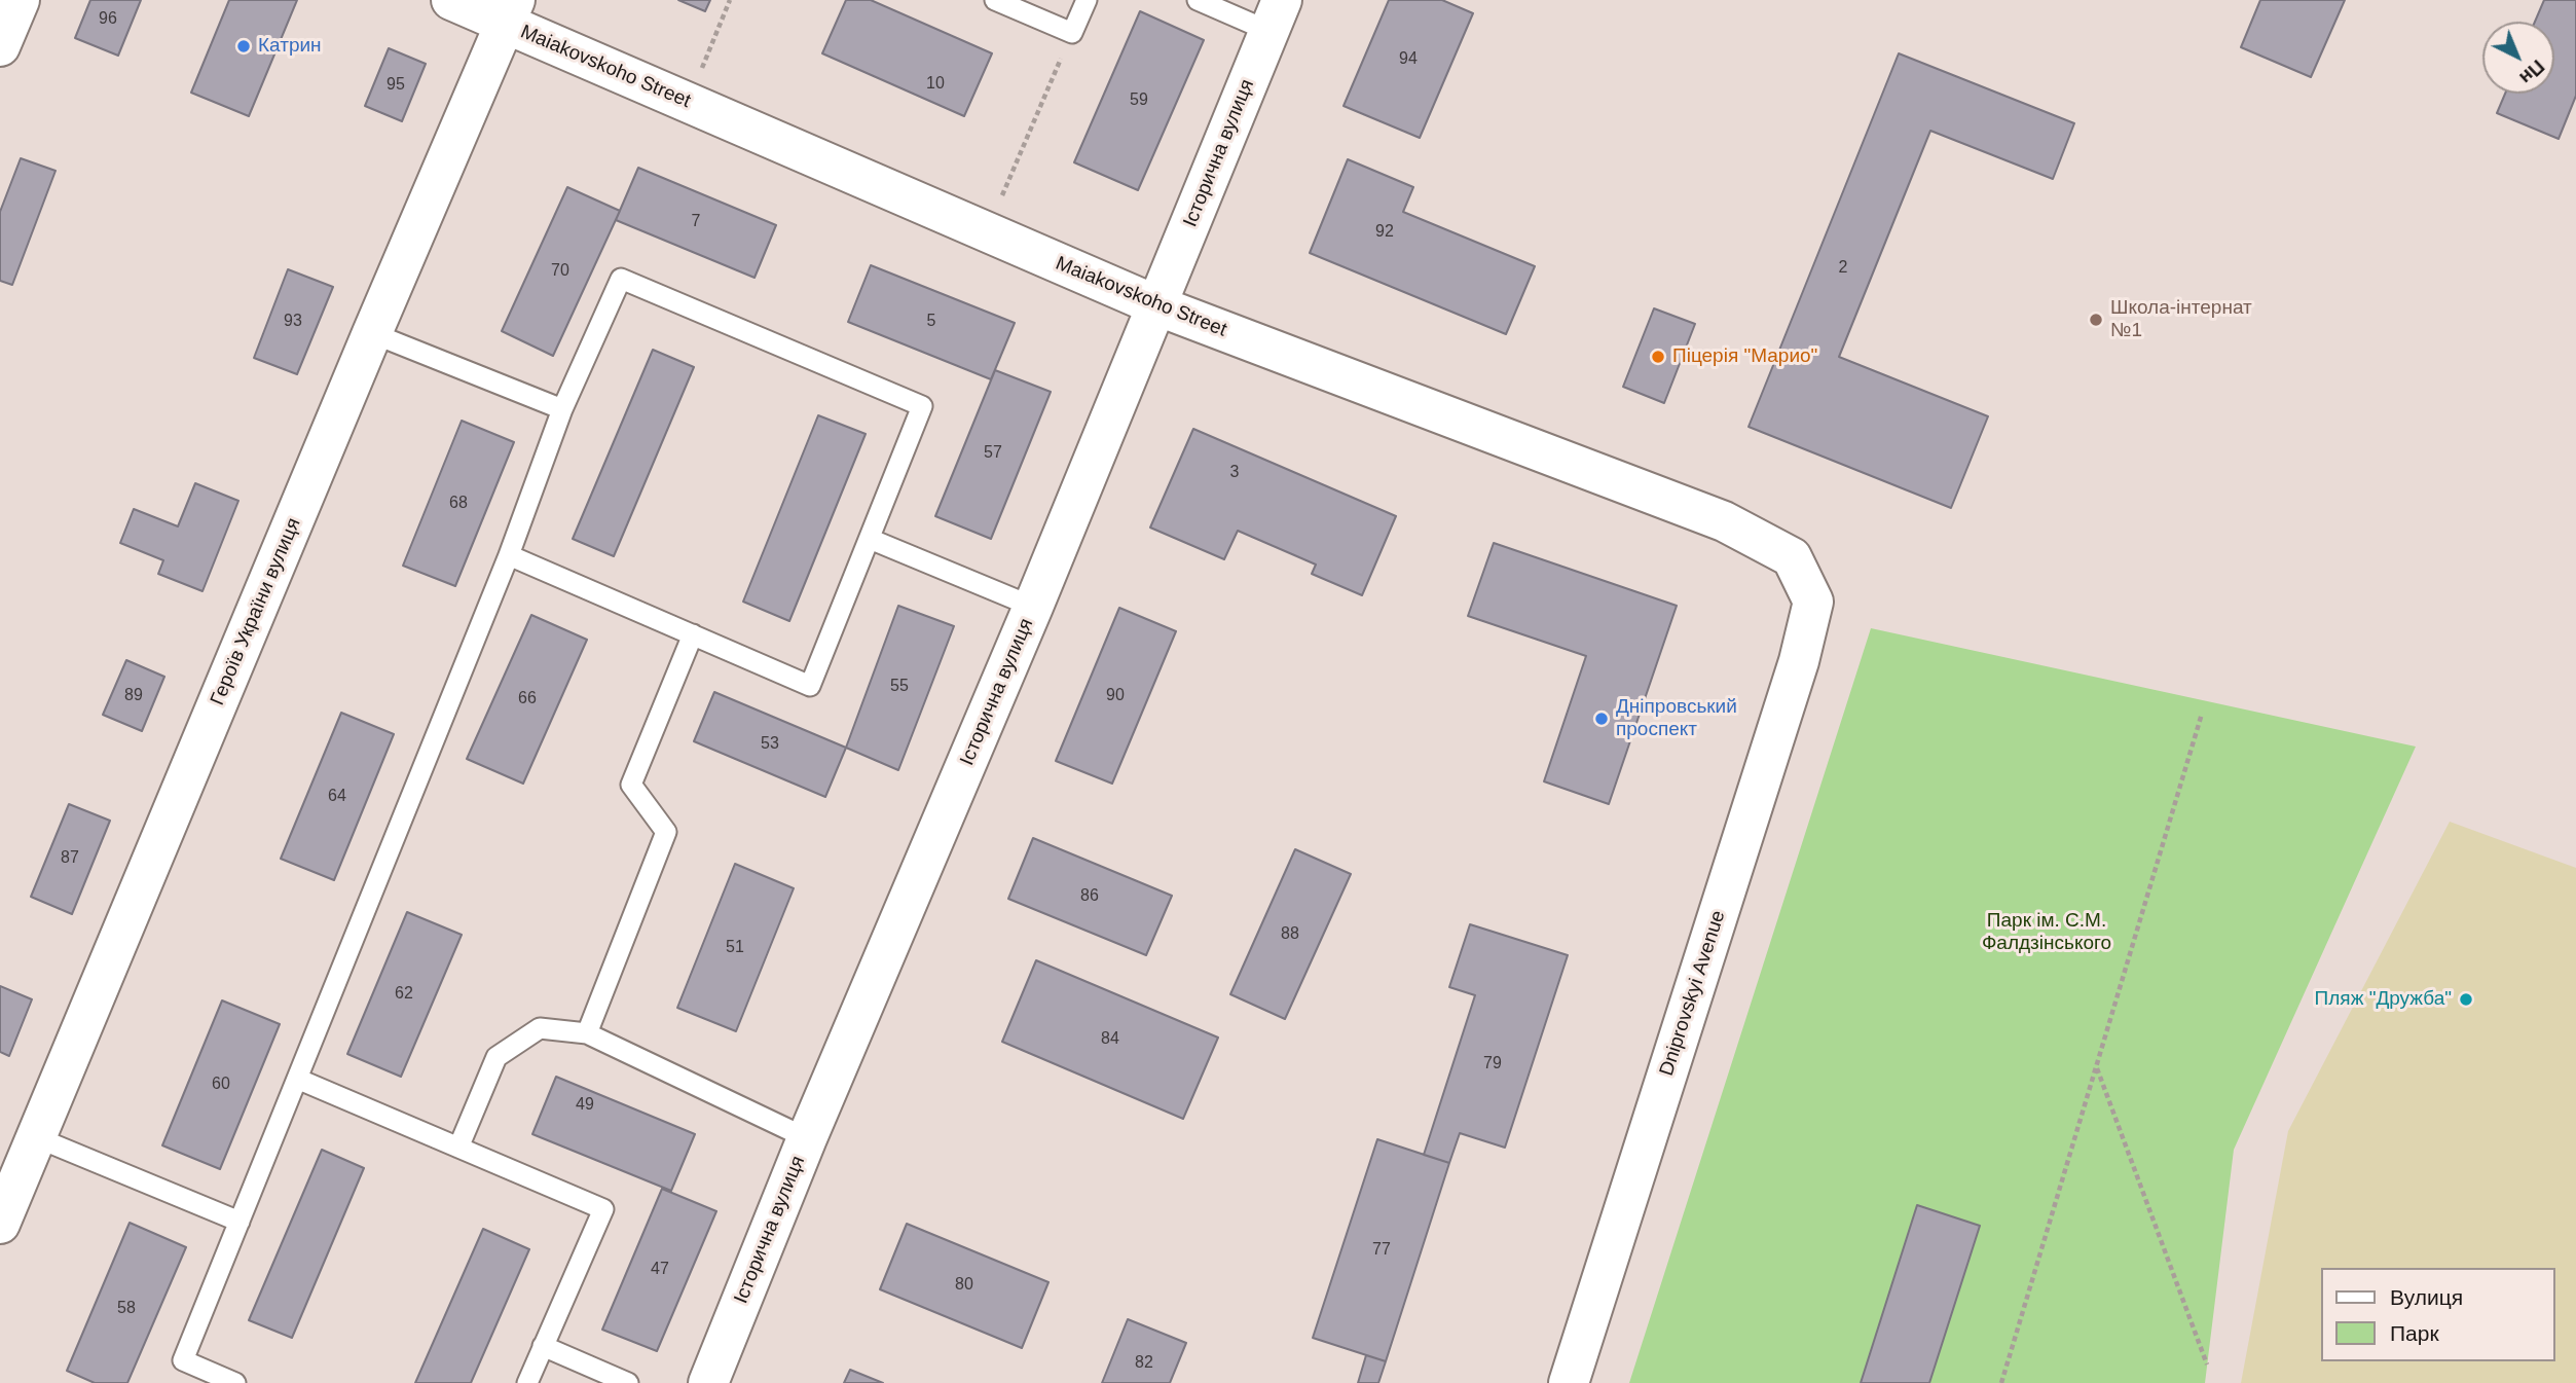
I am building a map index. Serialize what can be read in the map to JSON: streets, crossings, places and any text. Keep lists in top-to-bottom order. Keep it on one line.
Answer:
{"streets":{"street":["Maiakovskoho Street","Історична вулиця","Героїв України вулиця","Dniprovskyi Avenue"]},"crossings":[["Maiakovskoho Street","Історична вулиця"],["Maiakovskoho Street","Героїв України вулиця"],["Maiakovskoho Street","Dniprovskyi Avenue"]],"parks":["Парк ім. С.М. Фалдзінського"],"places":["Катрин","Школа-інтернат №1","Піцерія \"Марио\"","Дніпровський проспект","Пляж \"Дружба\""],"house_numbers":["96","94","10","95","59","7","92","2","70","93","5","57","3","68","55","89","90","66","53","64","87","86","88","51","62","84","79","60","49","77","47","80","58","82"],"legend":["Вулиця","Парк"],"north":"bottom right"}
